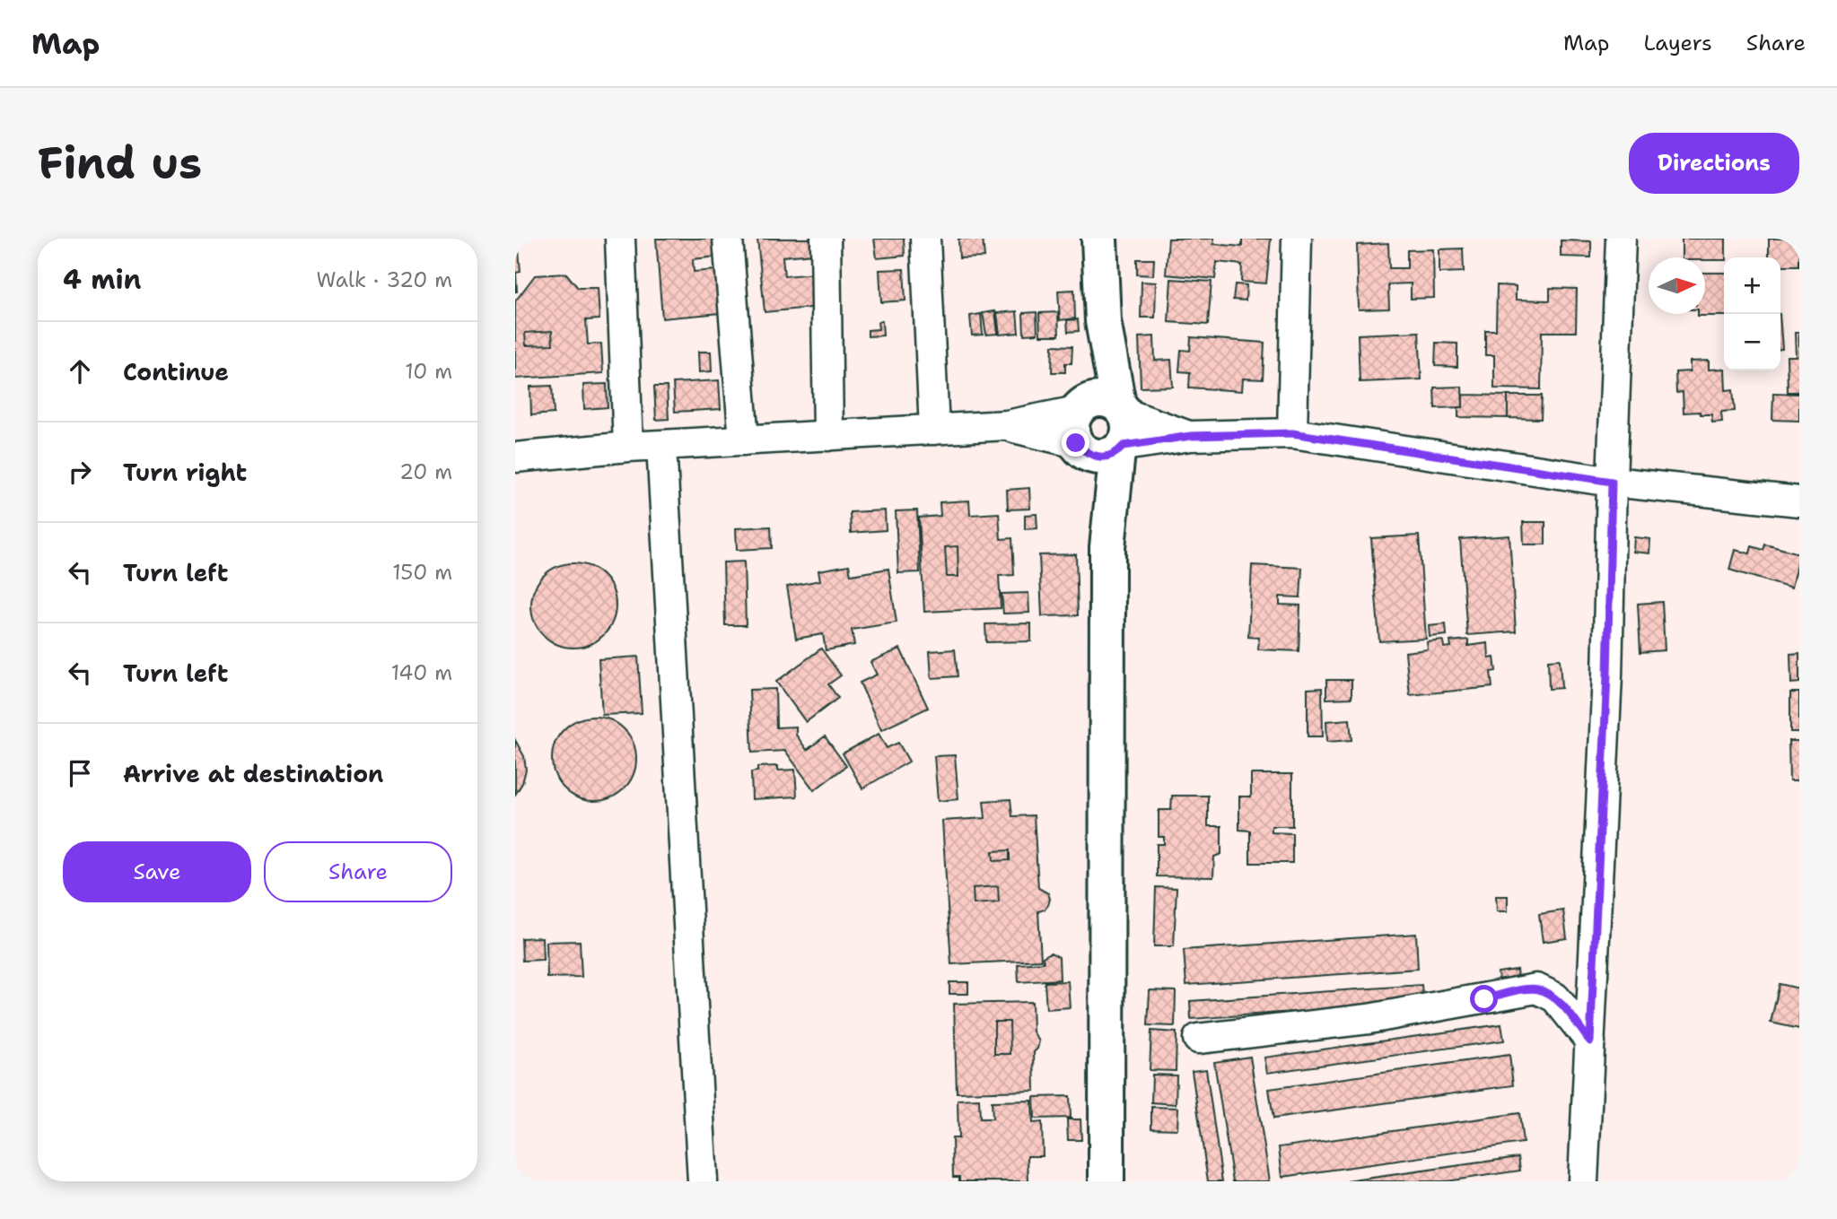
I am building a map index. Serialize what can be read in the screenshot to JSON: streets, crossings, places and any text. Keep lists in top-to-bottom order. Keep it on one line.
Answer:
{"north":"right","page":{"header":"Map","nav":["Map","Layers","Share"],"buttons":["Directions",["Save","Share"]],"title":"Find us","heading":["4 min","Walk · 320 m"],"map_buttons":["+","−"],"list":[["Continue","10 m"],["Turn right","20 m"],["Turn left","150 m"],["Turn left","140 m"],"Arrive at destination"]}}
